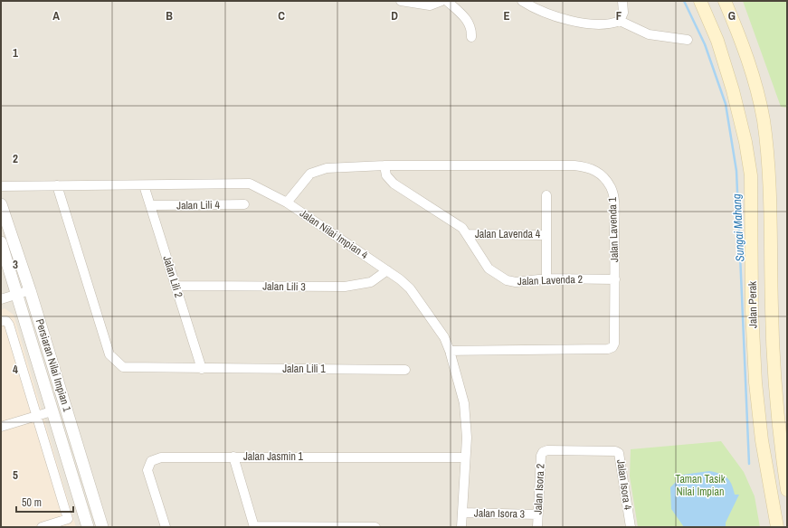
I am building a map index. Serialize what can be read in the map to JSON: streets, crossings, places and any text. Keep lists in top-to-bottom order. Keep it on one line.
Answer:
{"streets":{"main road":["Jalan Perak"],"street":["Jalan Lili 4","Jalan Lavenda 1","Jalan Nilai Impian 4","Jalan Lavenda 4","Jalan Lili 2","Jalan Lavenda 2","Jalan Lili 3","Persiaran Nilai Impian 1","Jalan Lili 1","Jalan Jasmin 1","Jalan Isora 4","Jalan Isora 2","Jalan Isora 3"]},"crossings":[["Jalan Lili 4","Jalan Lili 2"],["Jalan Lavenda 1","Jalan Nilai Impian 4"],["Jalan Lavenda 1","Jalan Lavenda 2"],["Jalan Nilai Impian 4","Jalan Lili 2"],["Jalan Nilai Impian 4","Jalan Lili 3"],["Jalan Nilai Impian 4","Jalan Lili 1"],["Jalan Nilai Impian 4","Jalan Jasmin 1"],["Jalan Nilai Impian 4","Jalan Isora 3"],["Jalan Lavenda 4","Jalan Lavenda 2"],["Jalan Lili 2","Jalan Lili 3"],["Jalan Lili 2","Jalan Lili 1"],["Jalan Isora 4","Jalan Isora 2"],["Jalan Isora 2","Jalan Isora 3"]],"water":["Sungai Mahang"],"parks":["Taman Tasik Nilai Impian"],"scale_bar":"50 m","grid":{"columns":["A","B","C","D","E","F","G"],"rows":["1","2","3","4","5"]}}
